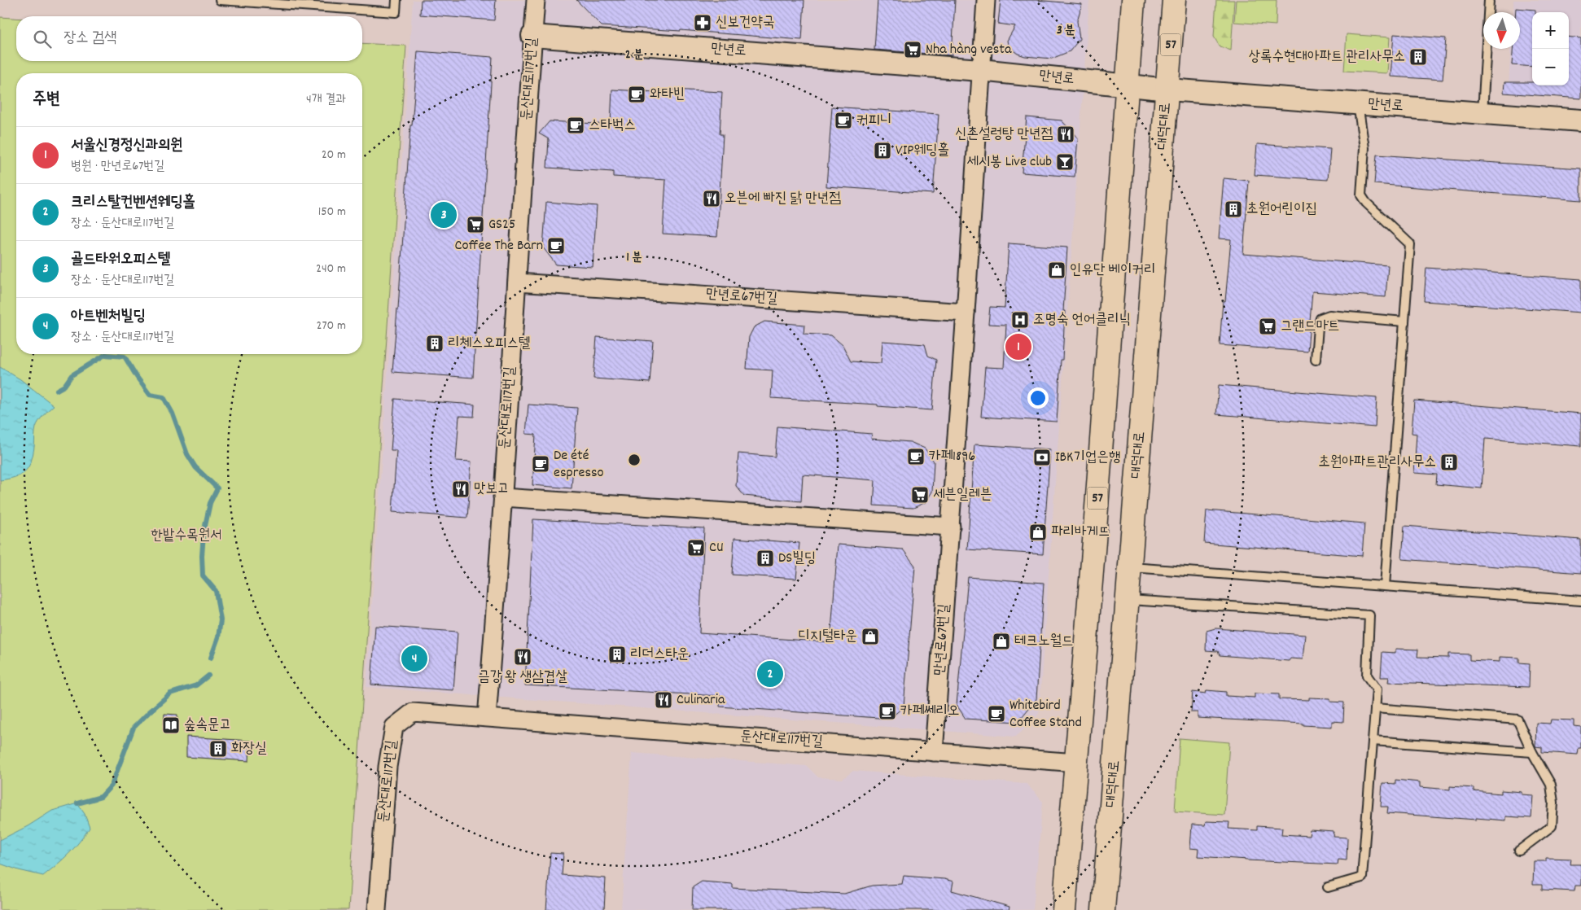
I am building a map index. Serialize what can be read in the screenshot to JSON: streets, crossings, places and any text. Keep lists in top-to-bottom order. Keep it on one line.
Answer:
{"streets":{"main road":["57","대덕대로"],"street":["만년로","둔산대로117번길","만년로67번길"]},"crossings":[["57","만년로"],["57","둔산대로117번길"],["만년로","둔산대로117번길"],["만년로","대덕대로"],["만년로","만년로67번길"],["둔산대로117번길","만년로67번길"]],"parks":["한밭수목원서"],"places":{"pharmacy":["신보건약국"],"supermarket":["Nha hàng vesta","GS25","그랜드마트","세븐일레븐","CU"],"building":["상록수현대아파트 관리사무소","VIP웨딩홀","초원어린이집","리체스오피스텔","초원아파트관리사무소","DS빌딩","리더스타운","화장실"],"cafe":["와타빈","커피니","스타벅스","Coffee The Barn","카페1896","De été espresso","카페쎄리오","Whitebird Coffee Stand"],"restaurant":["신촌설렁탕 만년점","오븐에 빠진 닭 만년점","맛보고","금강 왕 생삼겹살","Culinaria"],"bar":["세시봉 Live club"],"shop":["인유단 베이커리","파리바게뜨","디지털타운","테크노월드"],"hospital":["조명숙 언어클리닉"],"bank":["IBK기업은행"],"library":["숲속문고"]},"north":"bottom","page":{"map_buttons":["+","−"],"search":"장소 검색","heading":["주변","4개 결과"],"list":[{"mark":"1","name":"서울신경정신과의원","note":"병원 · 만년로67번길","value":"20 m"},{"mark":"2","name":"크리스탈컨벤션웨딩홀","note":"장소 · 둔산대로117번길","value":"150 m"},{"mark":"3","name":"골드타워오피스텔","note":"장소 · 둔산대로117번길","value":"240 m"},{"mark":"4","name":"아트벤처빌딩","note":"장소 · 둔산대로117번길","value":"270 m"}],"pins":["3","1","4","2"]},"rings":["3 분","2 분","1 분"]}
